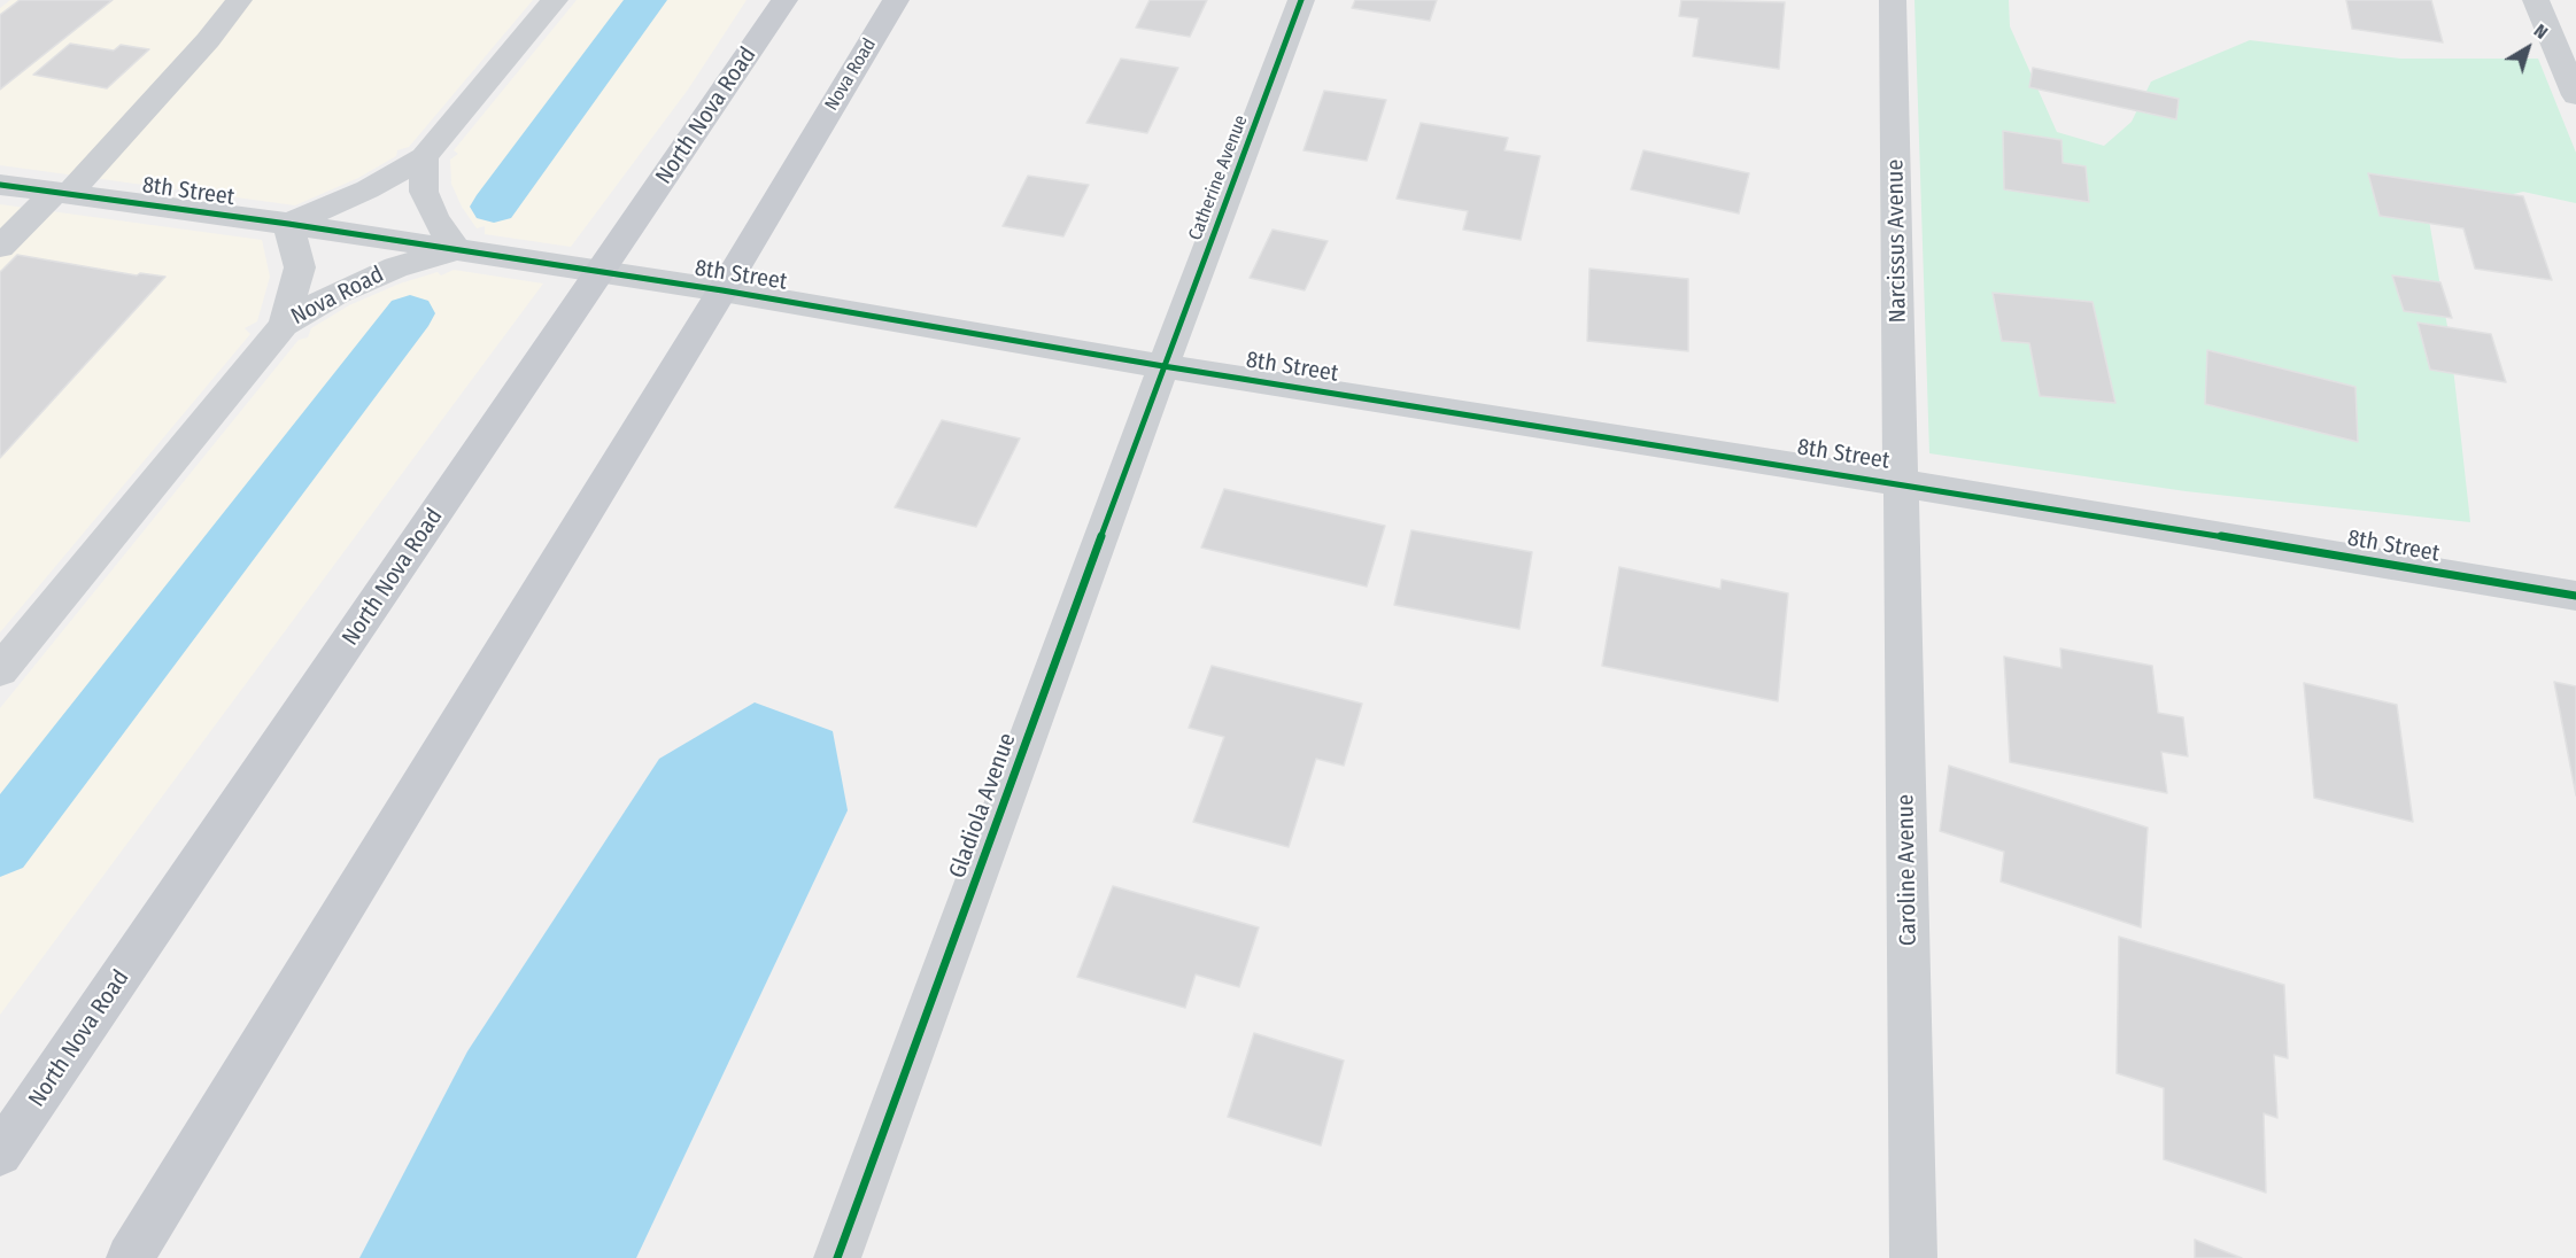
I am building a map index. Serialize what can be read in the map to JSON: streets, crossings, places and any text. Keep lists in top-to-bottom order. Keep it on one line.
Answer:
{"streets":{"main road":["Nova Road","North Nova Road"],"street":["Catherine Avenue","8th Street","Narcissus Avenue","Gladiola Avenue","Caroline Avenue"]},"crossings":[["Nova Road","8th Street"],["North Nova Road","8th Street"],["Catherine Avenue","8th Street"],["Catherine Avenue","Gladiola Avenue"],["8th Street","Narcissus Avenue"],["8th Street","Gladiola Avenue"],["8th Street","Caroline Avenue"],["Narcissus Avenue","Caroline Avenue"]],"north":"top right"}
